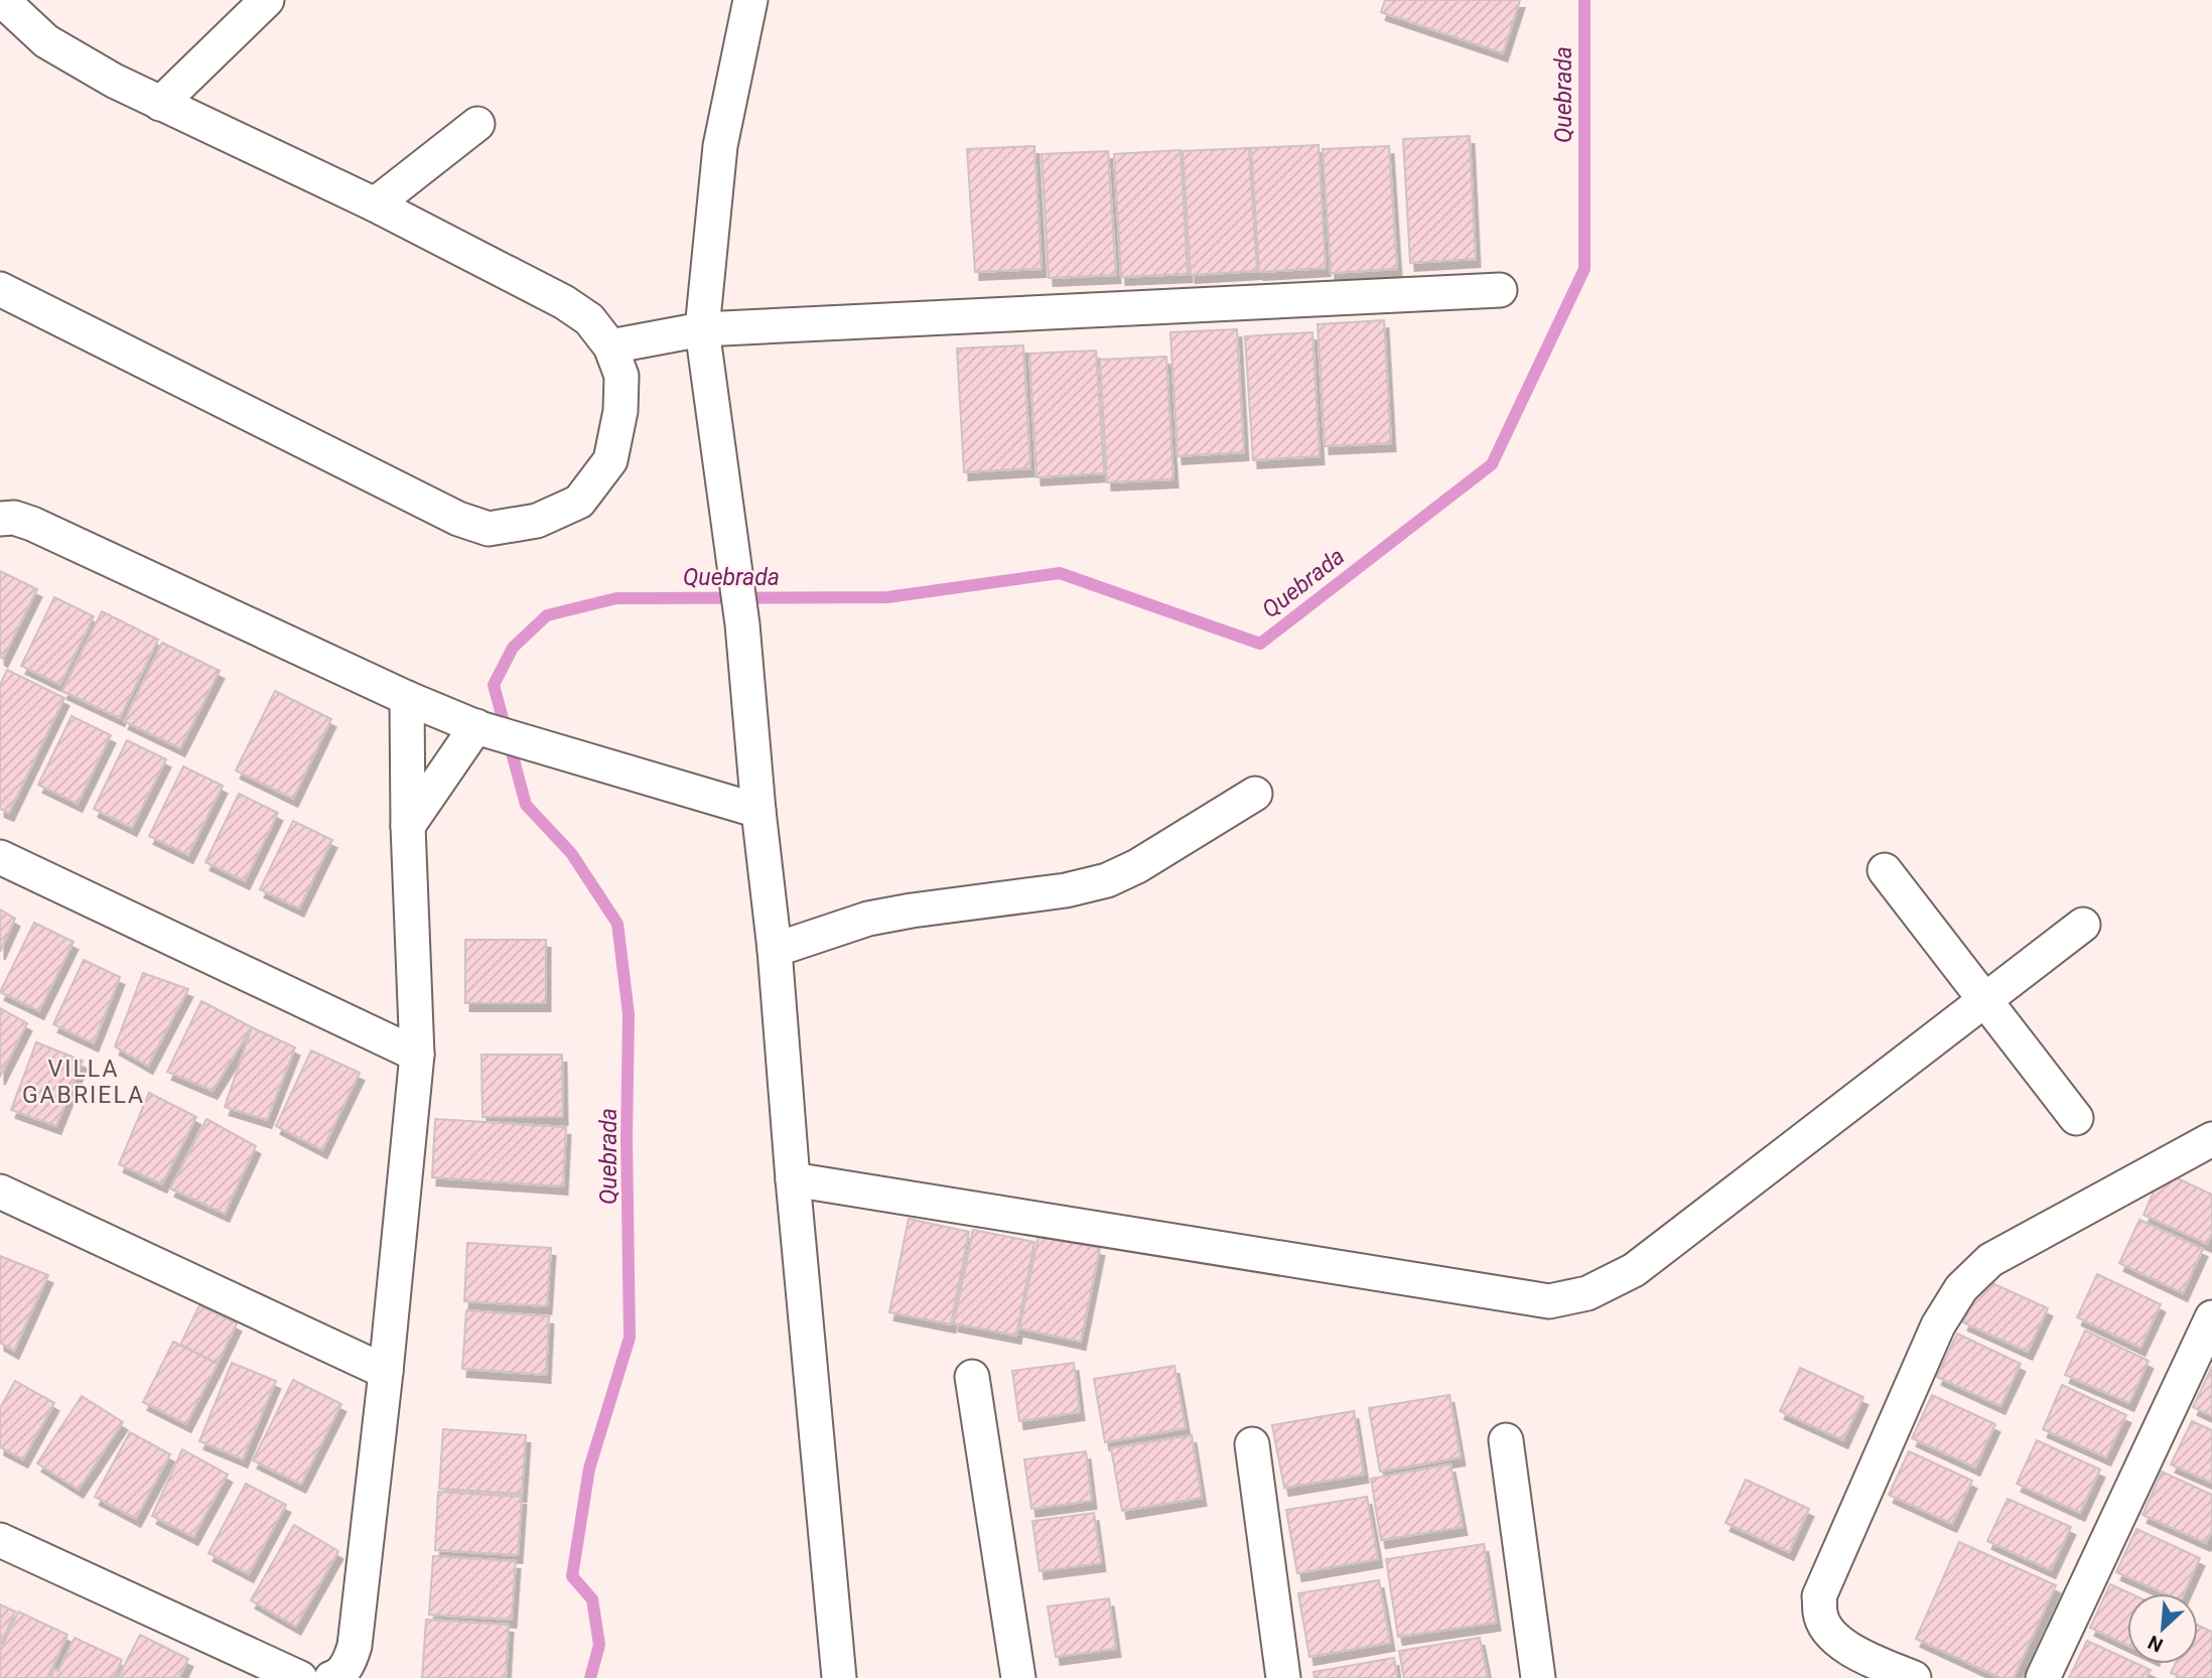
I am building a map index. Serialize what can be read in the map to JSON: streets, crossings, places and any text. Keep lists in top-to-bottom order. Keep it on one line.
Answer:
{"districts":["VILLA GABRIELA"],"water":["Quebrada"],"north":"bottom left"}
